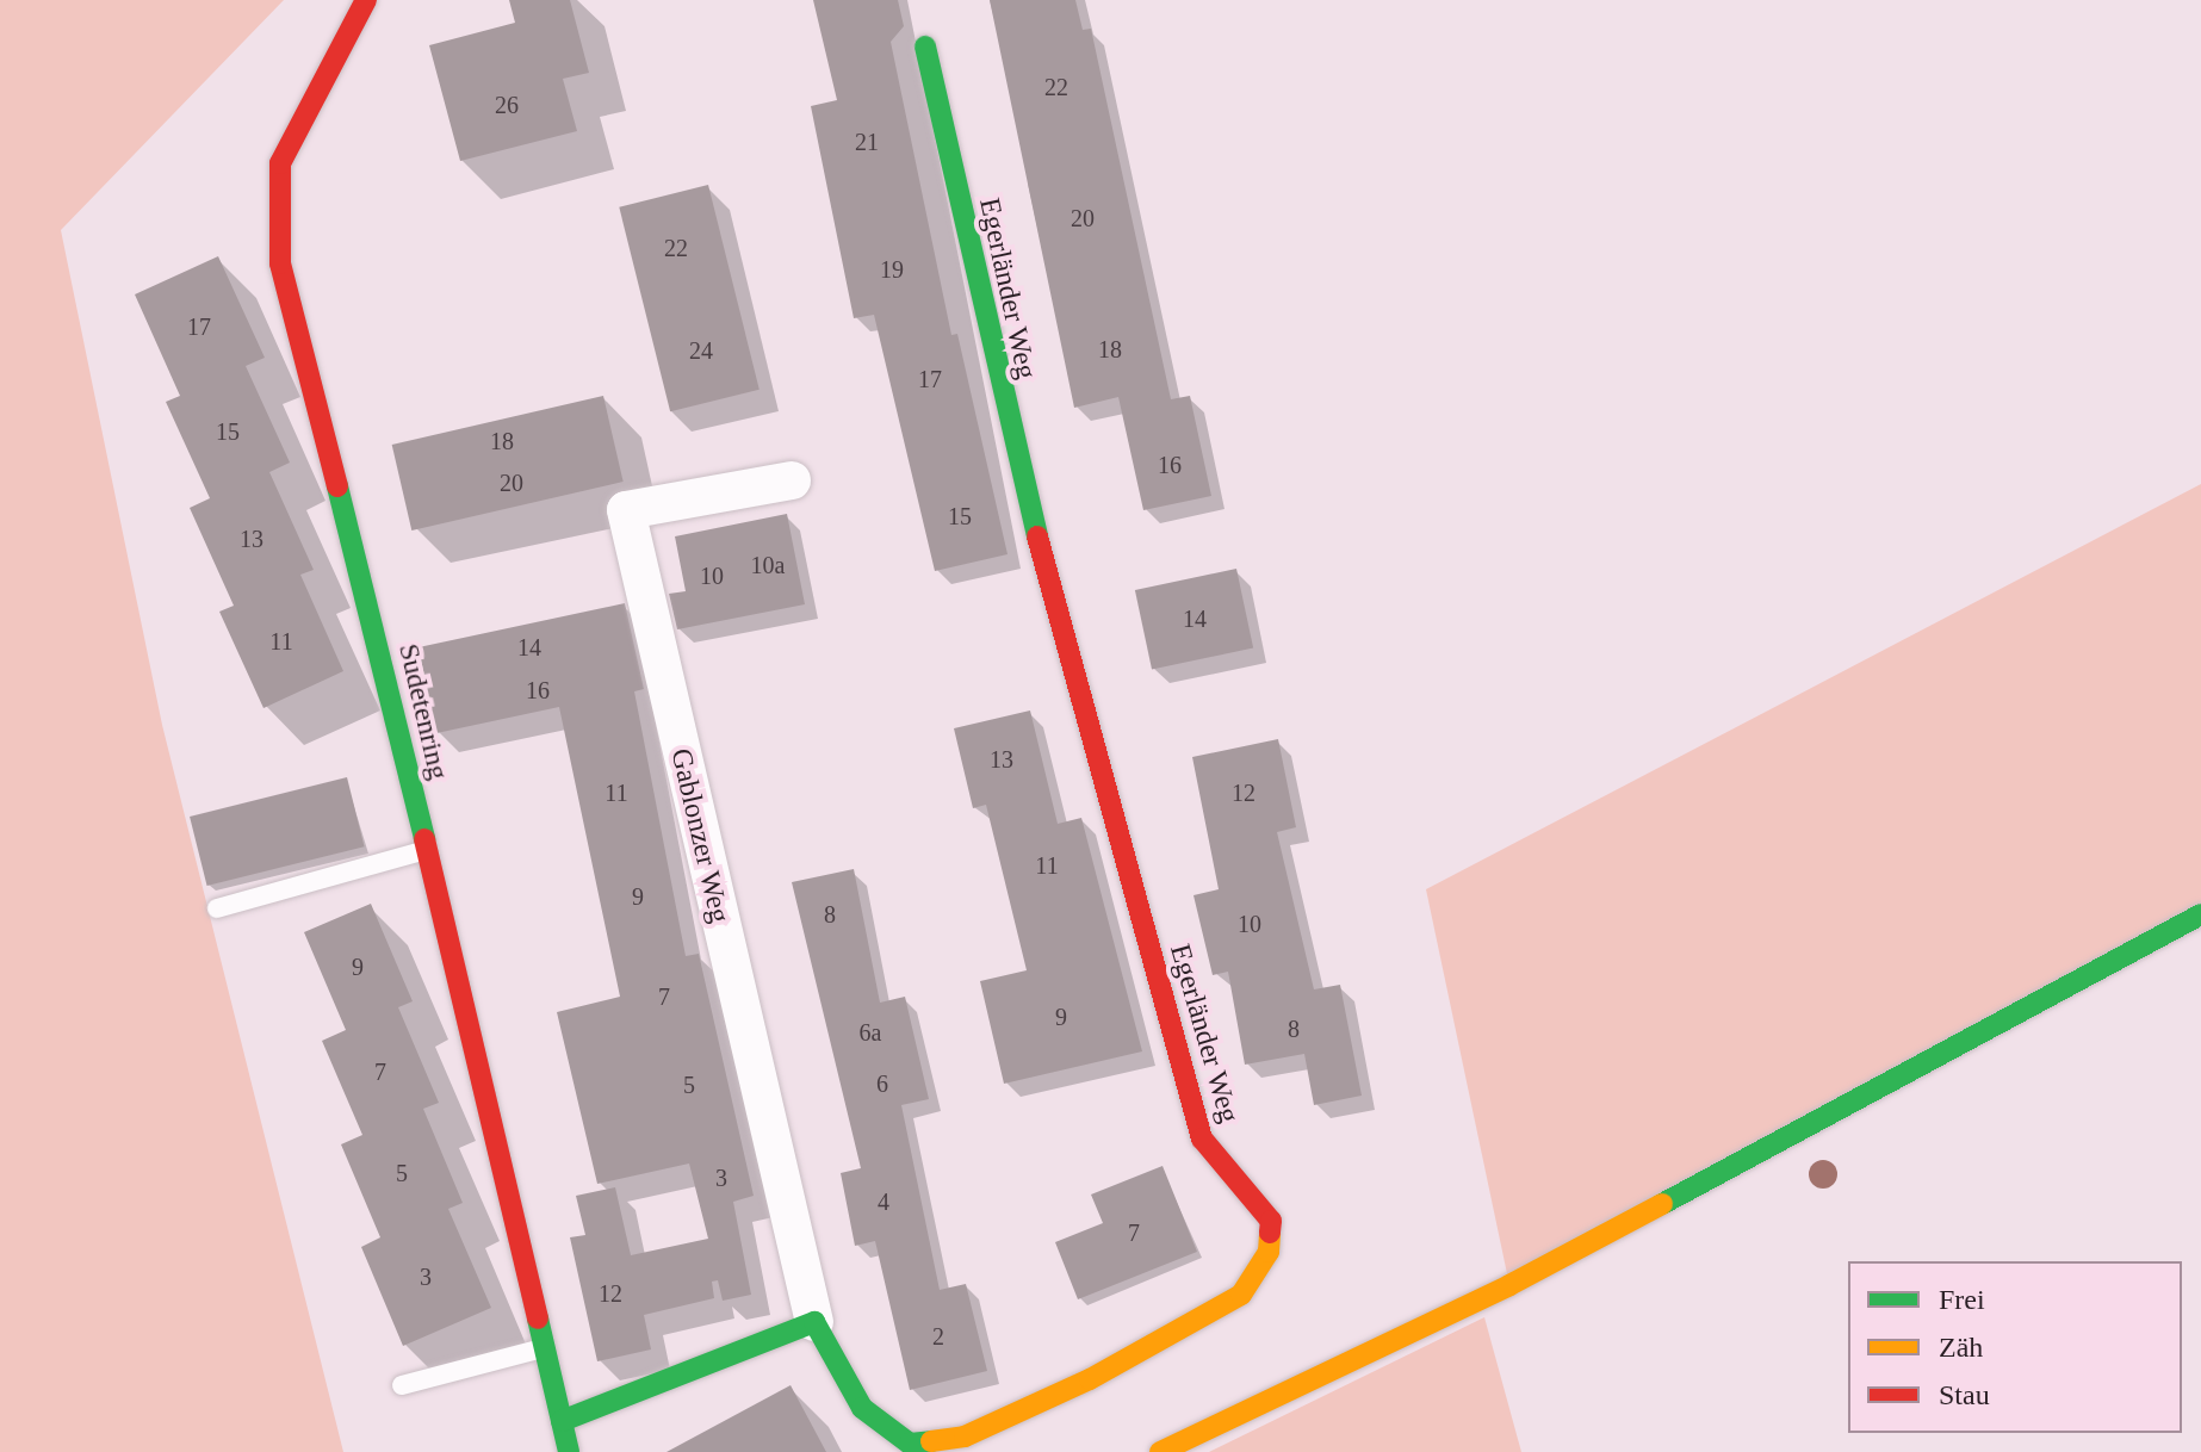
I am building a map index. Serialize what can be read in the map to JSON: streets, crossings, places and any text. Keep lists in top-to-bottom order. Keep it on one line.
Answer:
{"streets":{"street":["Egerländer Weg","Sudetenring","Gablonzer Weg"]},"crossings":[["Egerländer Weg","Gablonzer Weg"]],"house_numbers":["22","26","21","20","22","19","17","18","24","17","15","18","16","20","15","13","10a","10","14","11","14","16","13","11","12","11","9","8","10","9","7","9","8","6a","7","6","5","5","3","4","7","3","12","2"],"legend":["Frei","Zäh","Stau"]}
